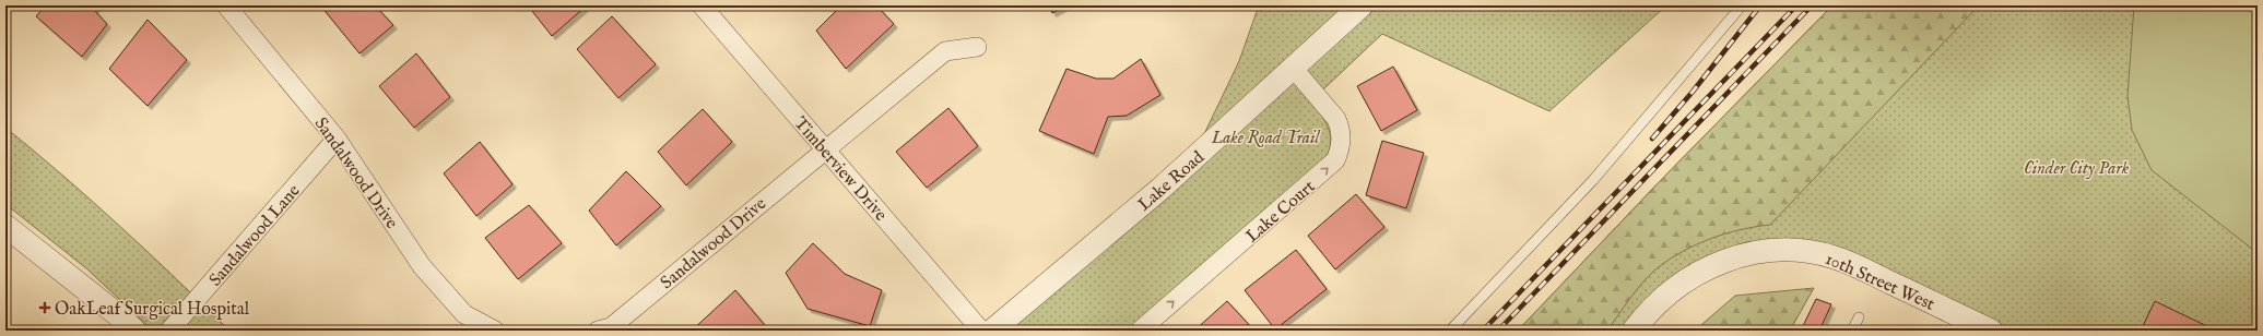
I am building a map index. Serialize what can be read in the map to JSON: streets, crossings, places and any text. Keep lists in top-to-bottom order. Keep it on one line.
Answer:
{"streets":{"street":["Timberview Drive","Sandalwood Drive","Lake Road","Lake Court","Sandalwood Lane","10th Street West"]},"crossings":[["Timberview Drive","Sandalwood Drive"],["Sandalwood Drive","Sandalwood Lane"],["Lake Road","Lake Court"]],"one_way":["Lake Court"],"parks":["Lake Road Trail","Cinder City Park"],"places":{"health":["OakLeaf Surgical Hospital"]}}
